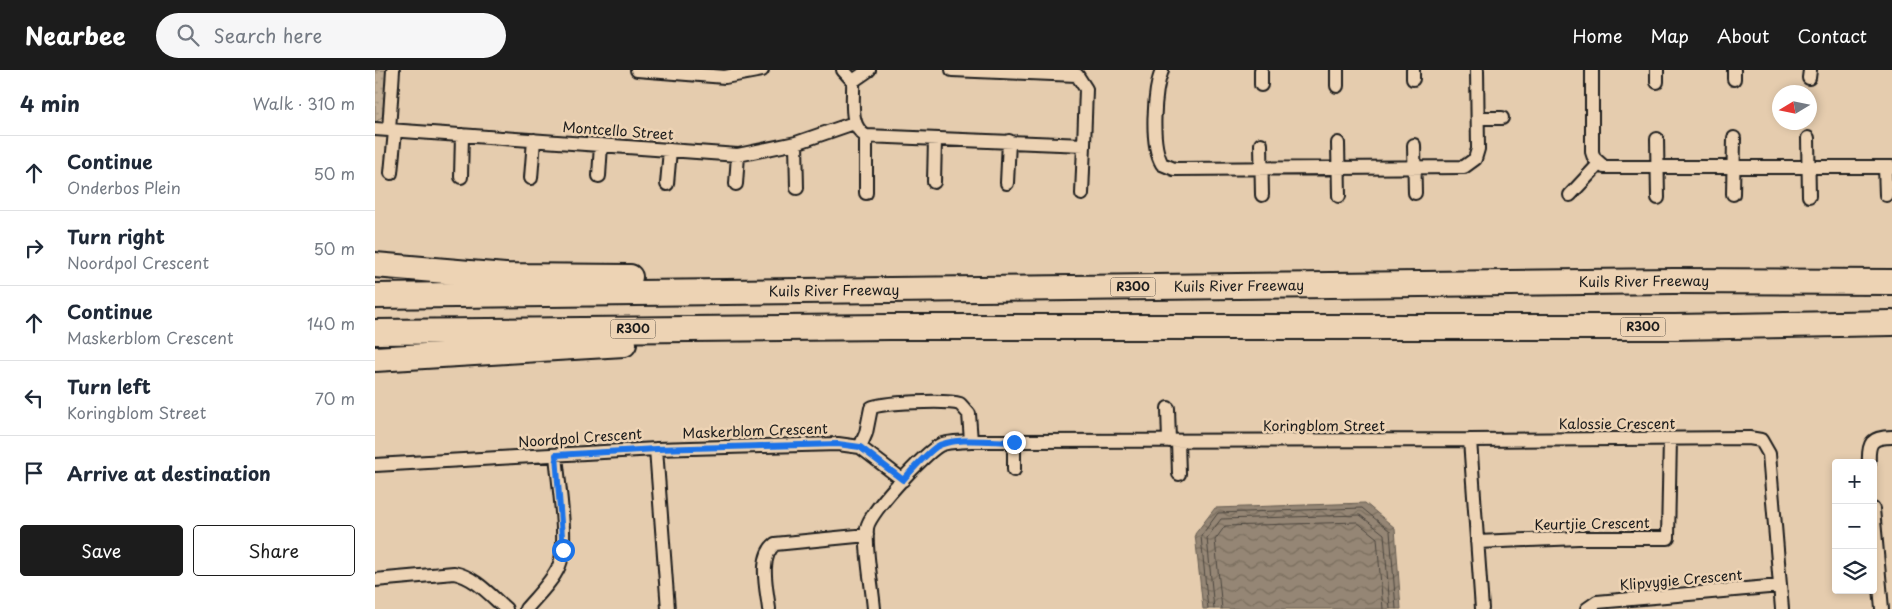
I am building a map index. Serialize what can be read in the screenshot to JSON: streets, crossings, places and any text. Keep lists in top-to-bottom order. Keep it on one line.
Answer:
{"streets":{"highway":["Kuils River Freeway","R300"],"street":["Montcello Street","Kalossie Crescent","Koringblom Street","Maskerblom Crescent","Noordpol Crescent","Keurtjie Crescent","Klipvygie Crescent"]},"crossings":[["Kalossie Crescent","Koringblom Street"],["Kalossie Crescent","Keurtjie Crescent"],["Kalossie Crescent","Klipvygie Crescent"],["Maskerblom Crescent","Noordpol Crescent"]],"north":"left","page":{"header":"Nearbee","search":"Search here","nav":["Home","Map","About","Contact"],"heading":["4 min","Walk · 310 m"],"list":[["Continue","Onderbos Plein","50 m"],["Turn right","Noordpol Crescent","50 m"],["Continue","Maskerblom Crescent","140 m"],["Turn left","Koringblom Street","70 m"],"Arrive at destination"],"map_buttons":["+","−"],"buttons":["Save","Share"]}}
